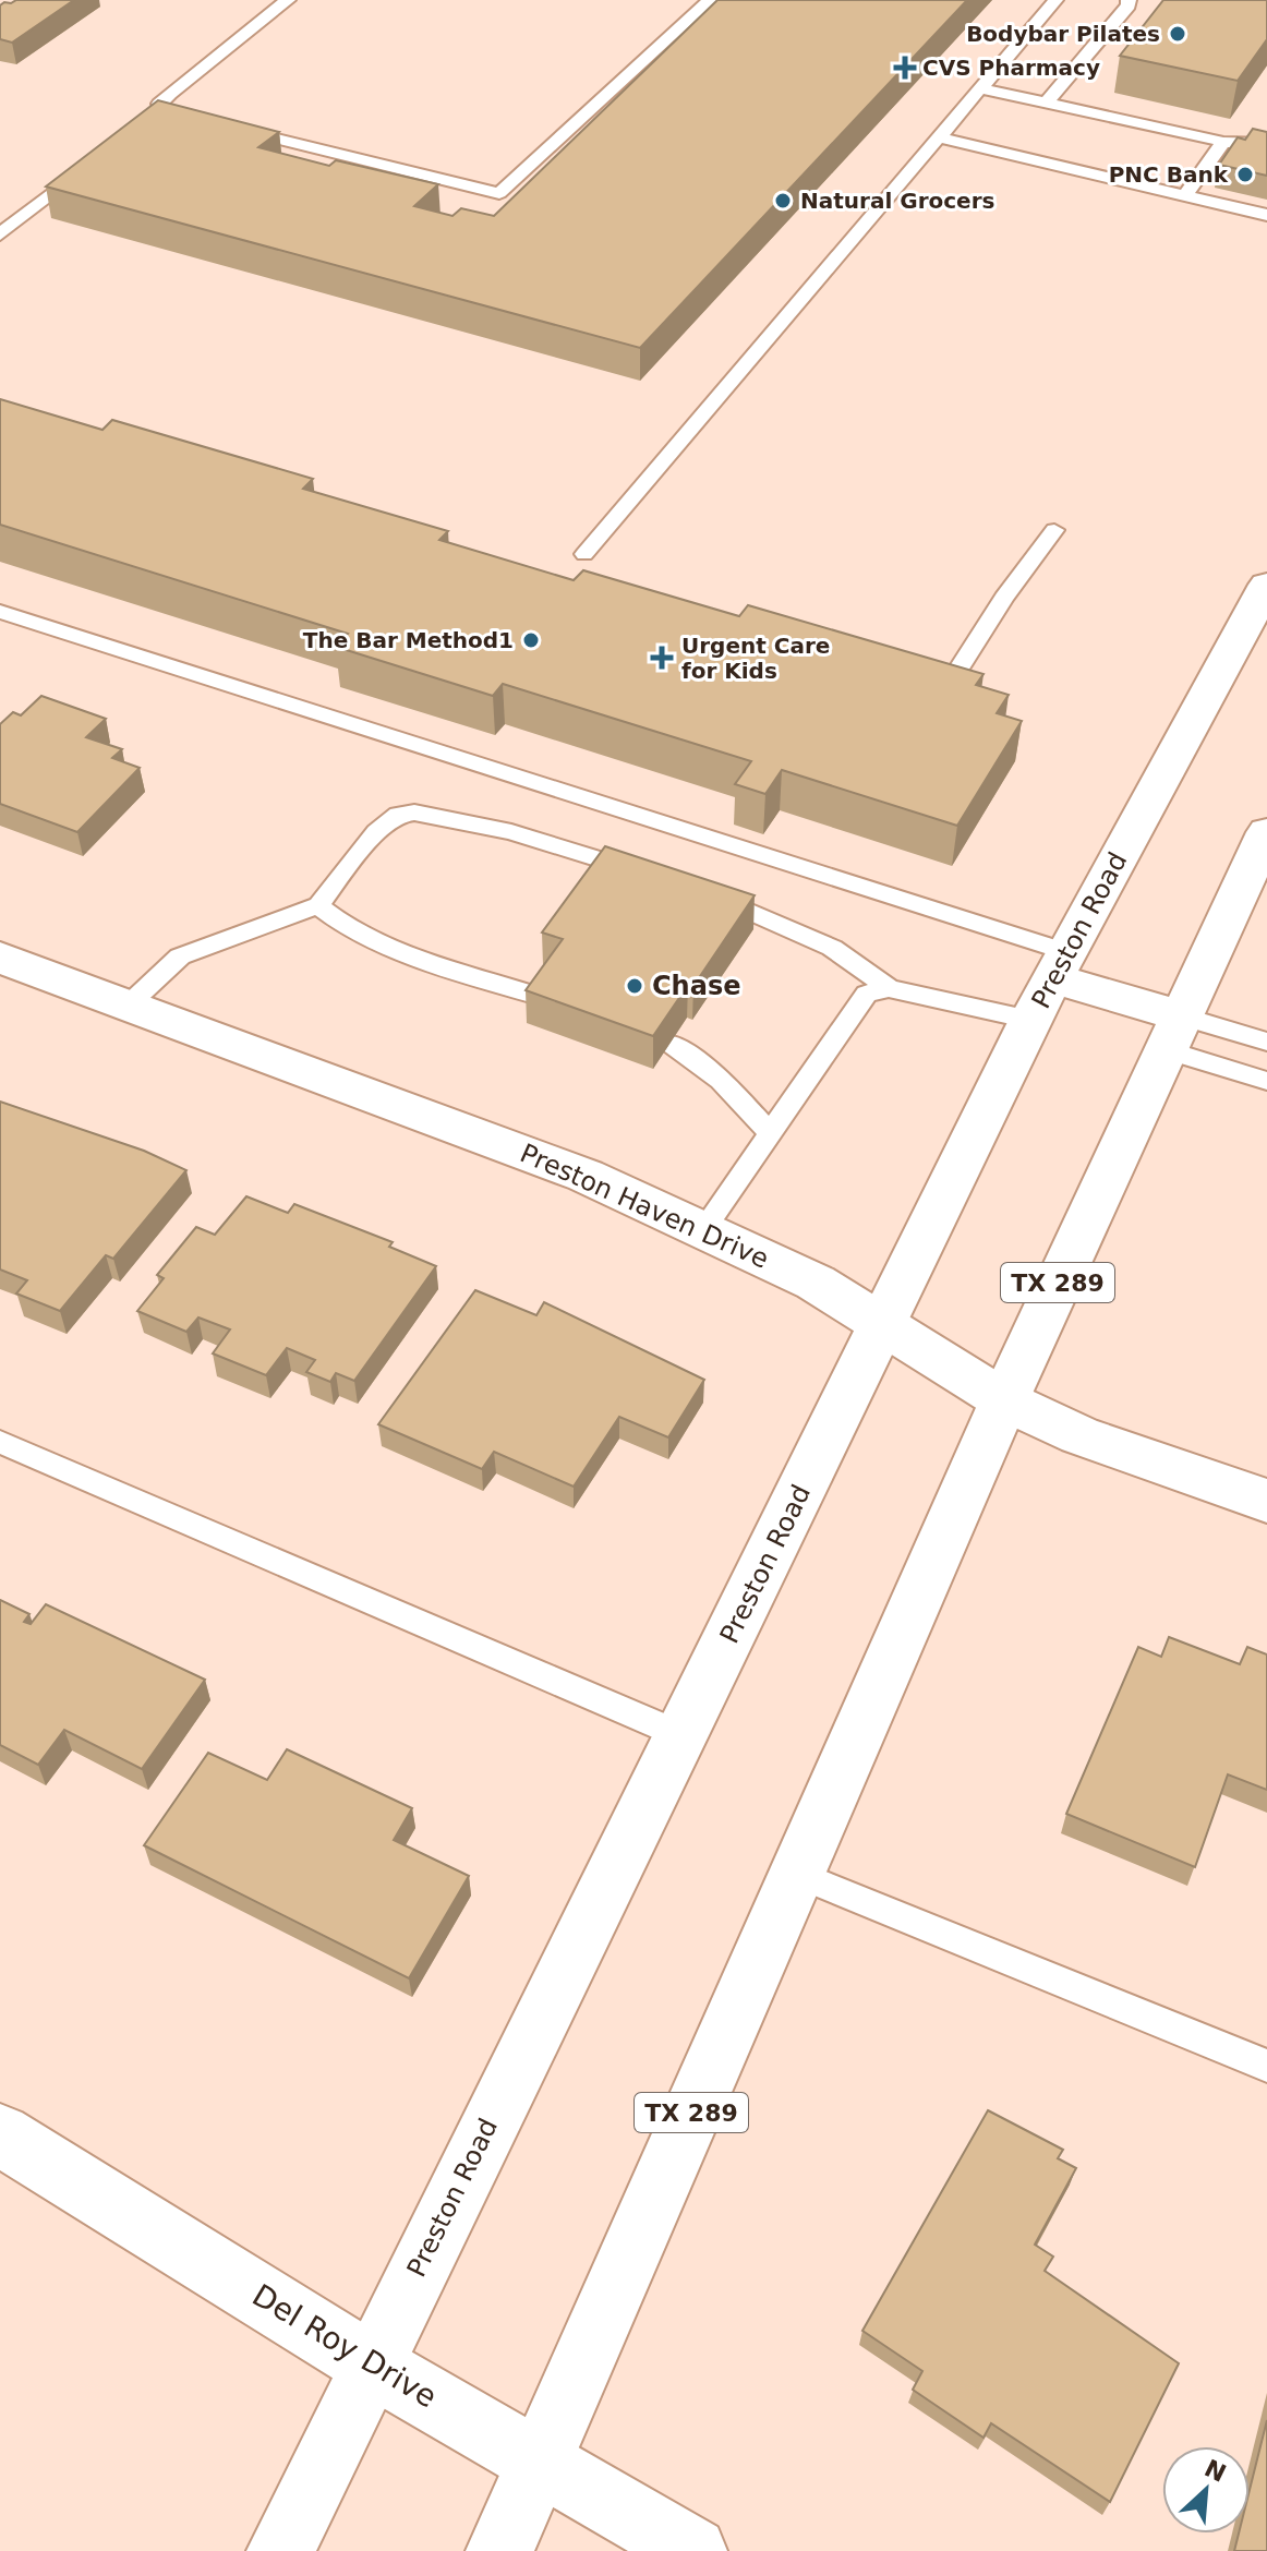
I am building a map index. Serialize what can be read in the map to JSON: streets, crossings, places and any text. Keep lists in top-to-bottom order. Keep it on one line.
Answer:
{"streets":{"main road":["Preston Road","Preston Haven Drive","TX 289","Del Roy Drive"]},"crossings":[["Preston Road","Preston Haven Drive"],["Preston Road","Del Roy Drive"],["Preston Haven Drive","TX 289"],["TX 289","Del Roy Drive"]],"places":{"other":["Bodybar Pilates","PNC Bank","Natural Grocers","The Bar Method1","Chase"],"health":["CVS Pharmacy","Urgent Care for Kids"]},"north":"top right"}
